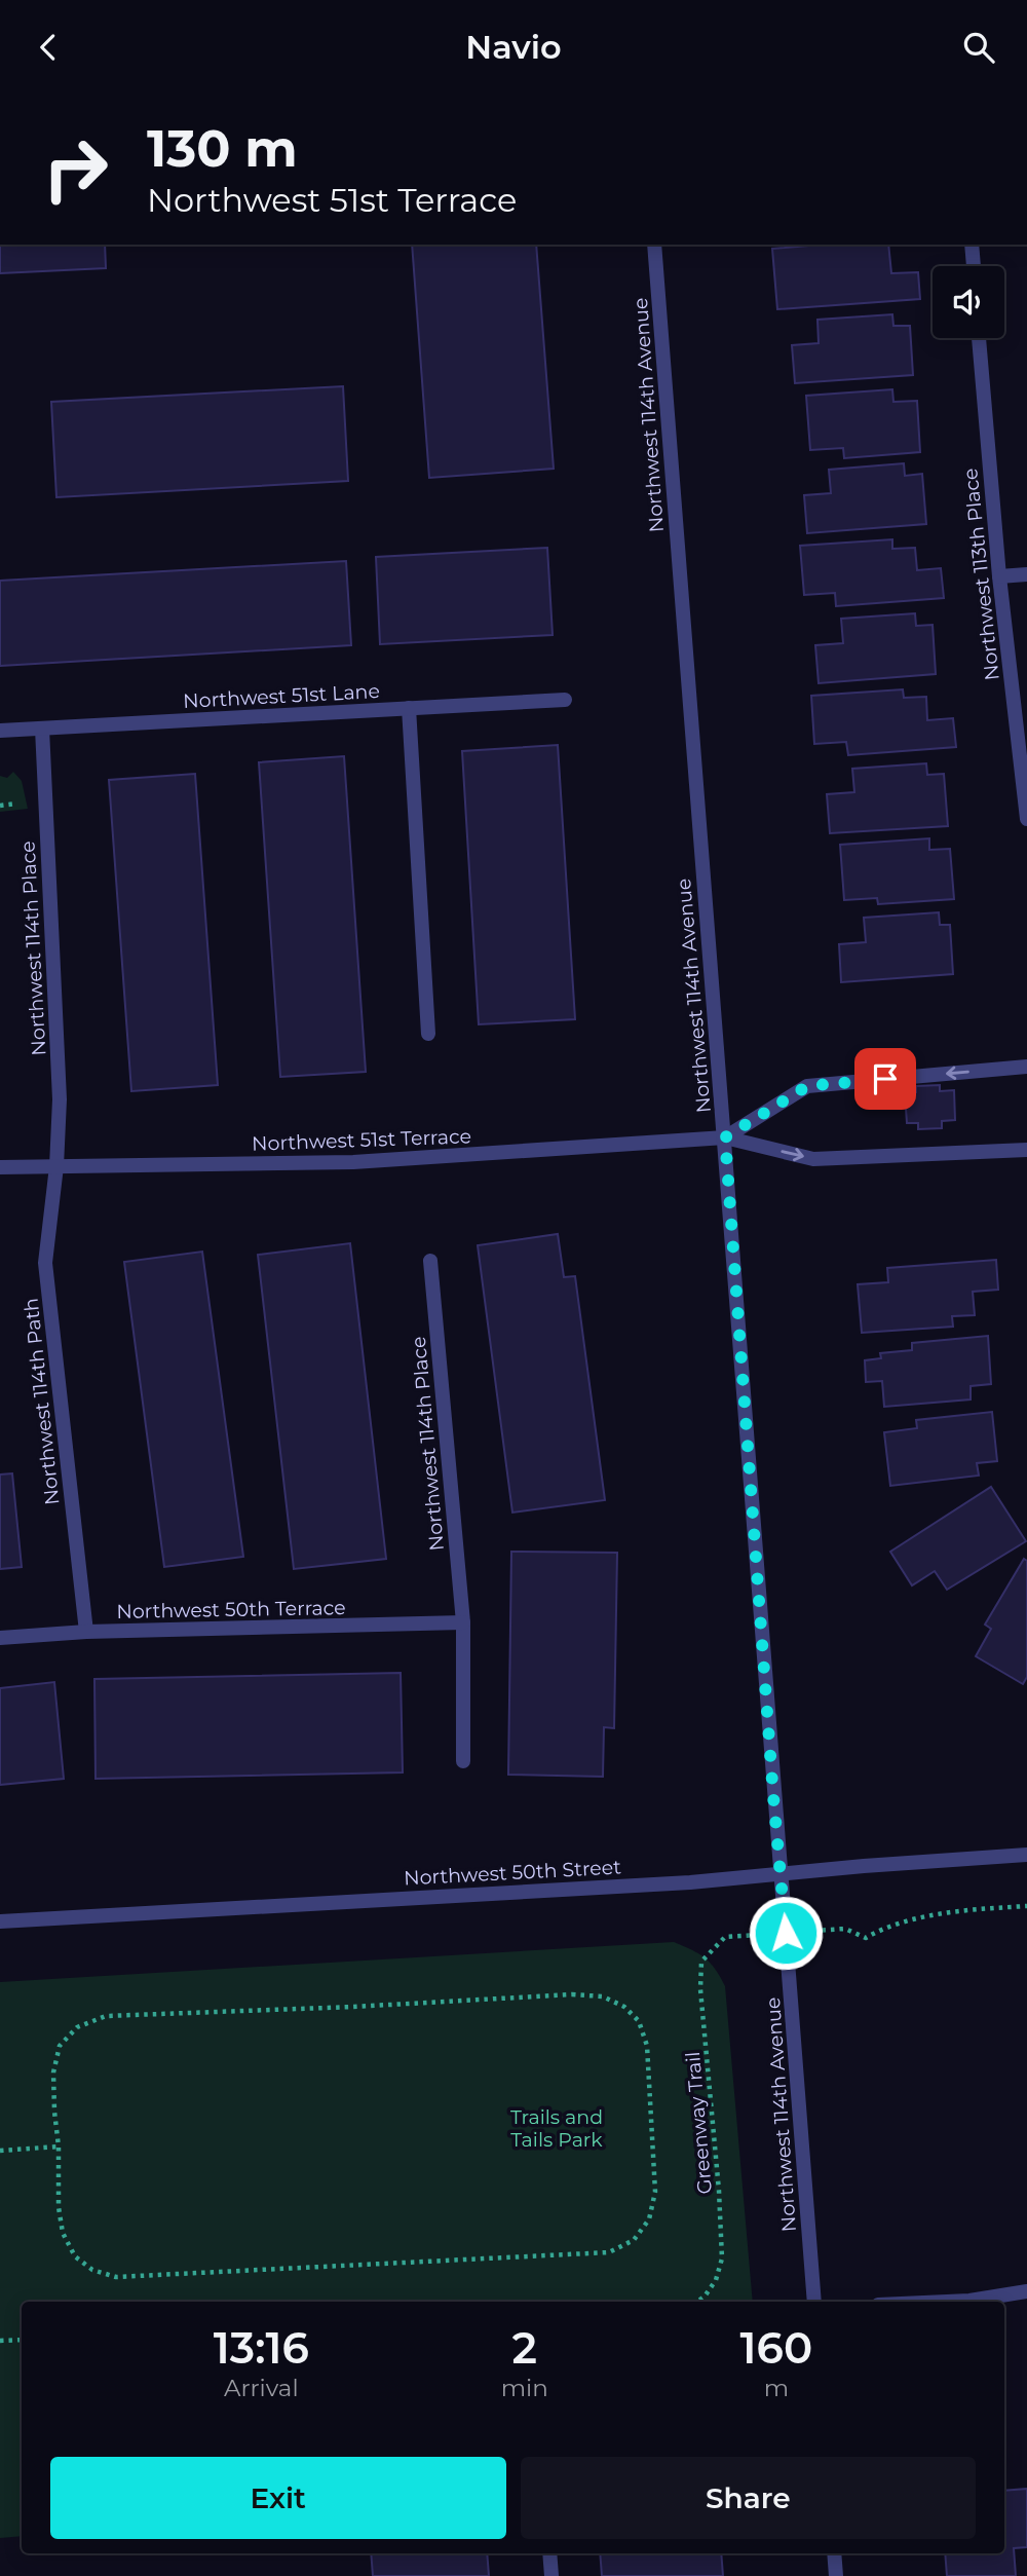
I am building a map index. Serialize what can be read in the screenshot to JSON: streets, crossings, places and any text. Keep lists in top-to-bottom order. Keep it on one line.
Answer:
{"streets":{"street":["Northwest 114th Avenue","Northwest 113th Place","Northwest 51st Lane","Northwest 114th Place","Northwest 51st Terrace","Northwest 114th Path","Northwest 50th Terrace","Northwest 50th Street"],"path":["Greenway Trail"]},"crossings":[["Northwest 114th Avenue","Northwest 51st Terrace"],["Northwest 114th Avenue","Northwest 50th Street"],["Northwest 51st Lane","Northwest 114th Place"],["Northwest 114th Place","Northwest 51st Terrace"],["Northwest 114th Place","Northwest 114th Path"],["Northwest 114th Place","Northwest 50th Terrace"],["Northwest 51st Terrace","Northwest 114th Path"],["Northwest 114th Path","Northwest 50th Terrace"]],"parks":["Trails and Tails Park"],"page":{"header":"Navio","turn":["130 m","Northwest 51st Terrace"],"eta":["13:16","Arrival","2","min","160","m"],"buttons":["Exit","Share"]}}
